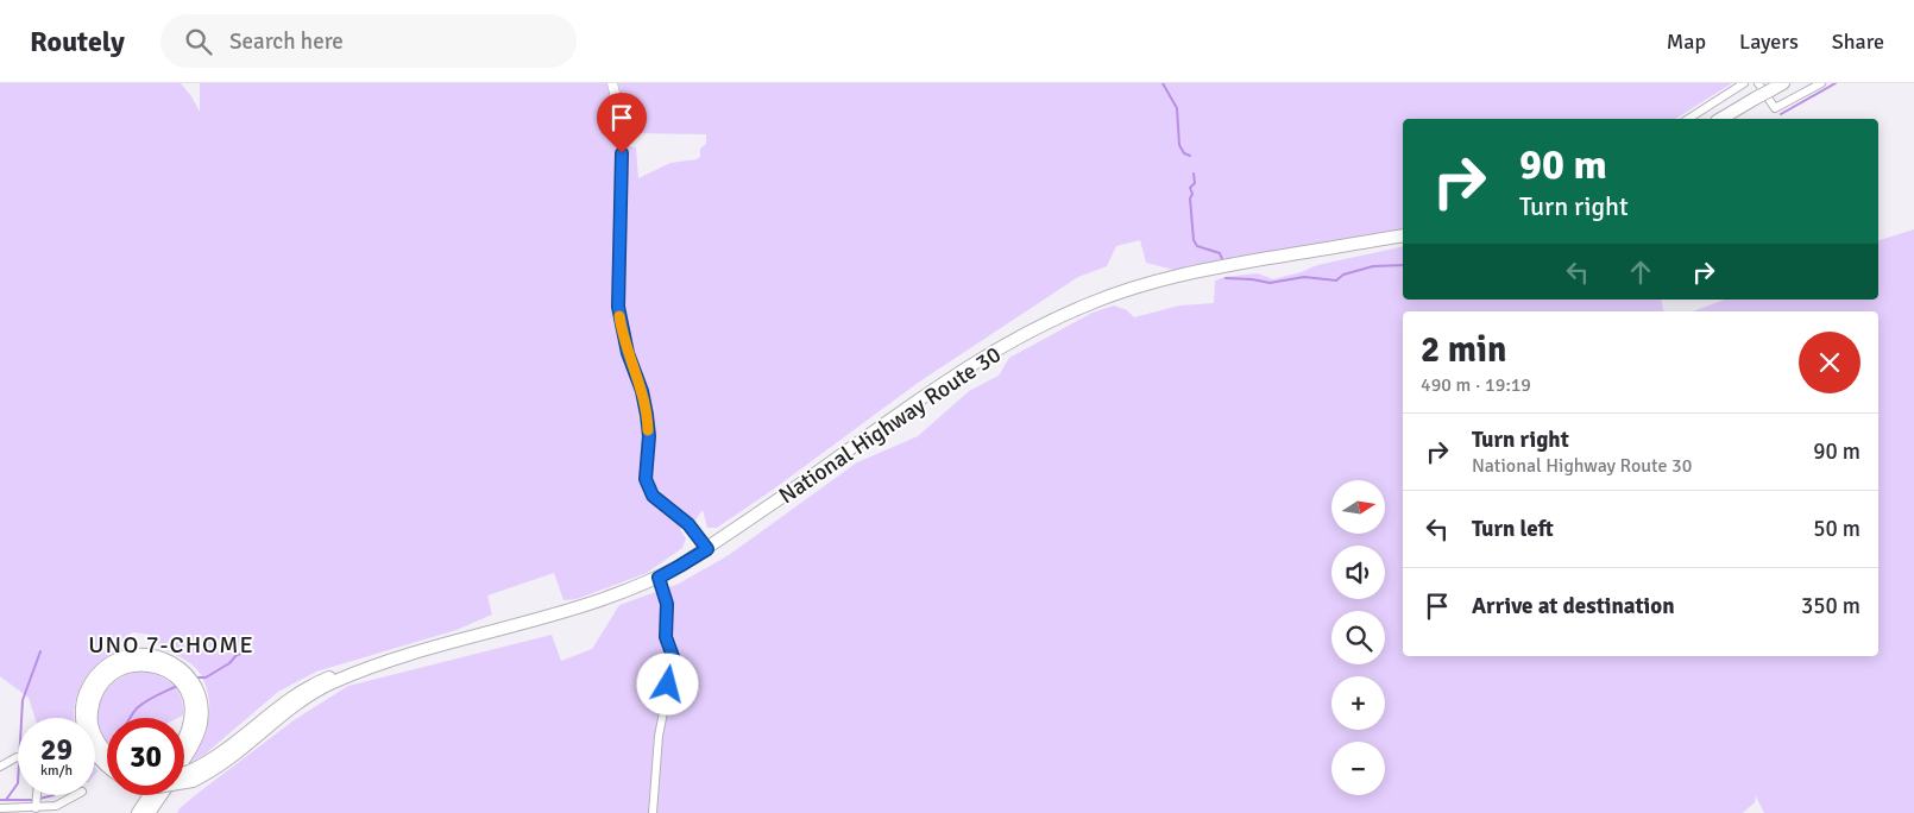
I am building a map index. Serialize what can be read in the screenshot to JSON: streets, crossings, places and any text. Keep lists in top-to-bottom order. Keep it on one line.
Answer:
{"streets":{"highway":["National Highway Route 30"]},"districts":["UNO 7-CHOME"],"north":"right","page":{"header":"Routely","search":"Search here","nav":["Map","Layers","Share"],"turn":["90 m","Turn right"],"heading":["2 min","490 m · 19:19"],"list":[{"name":"Turn right","note":"National Highway Route 30","value":"90 m"},{"name":"Turn left","value":"50 m"},{"name":"Arrive at destination","value":"350 m"}],"map_buttons":["+","−"],"speed":"29 km/h","limit":"30"}}
